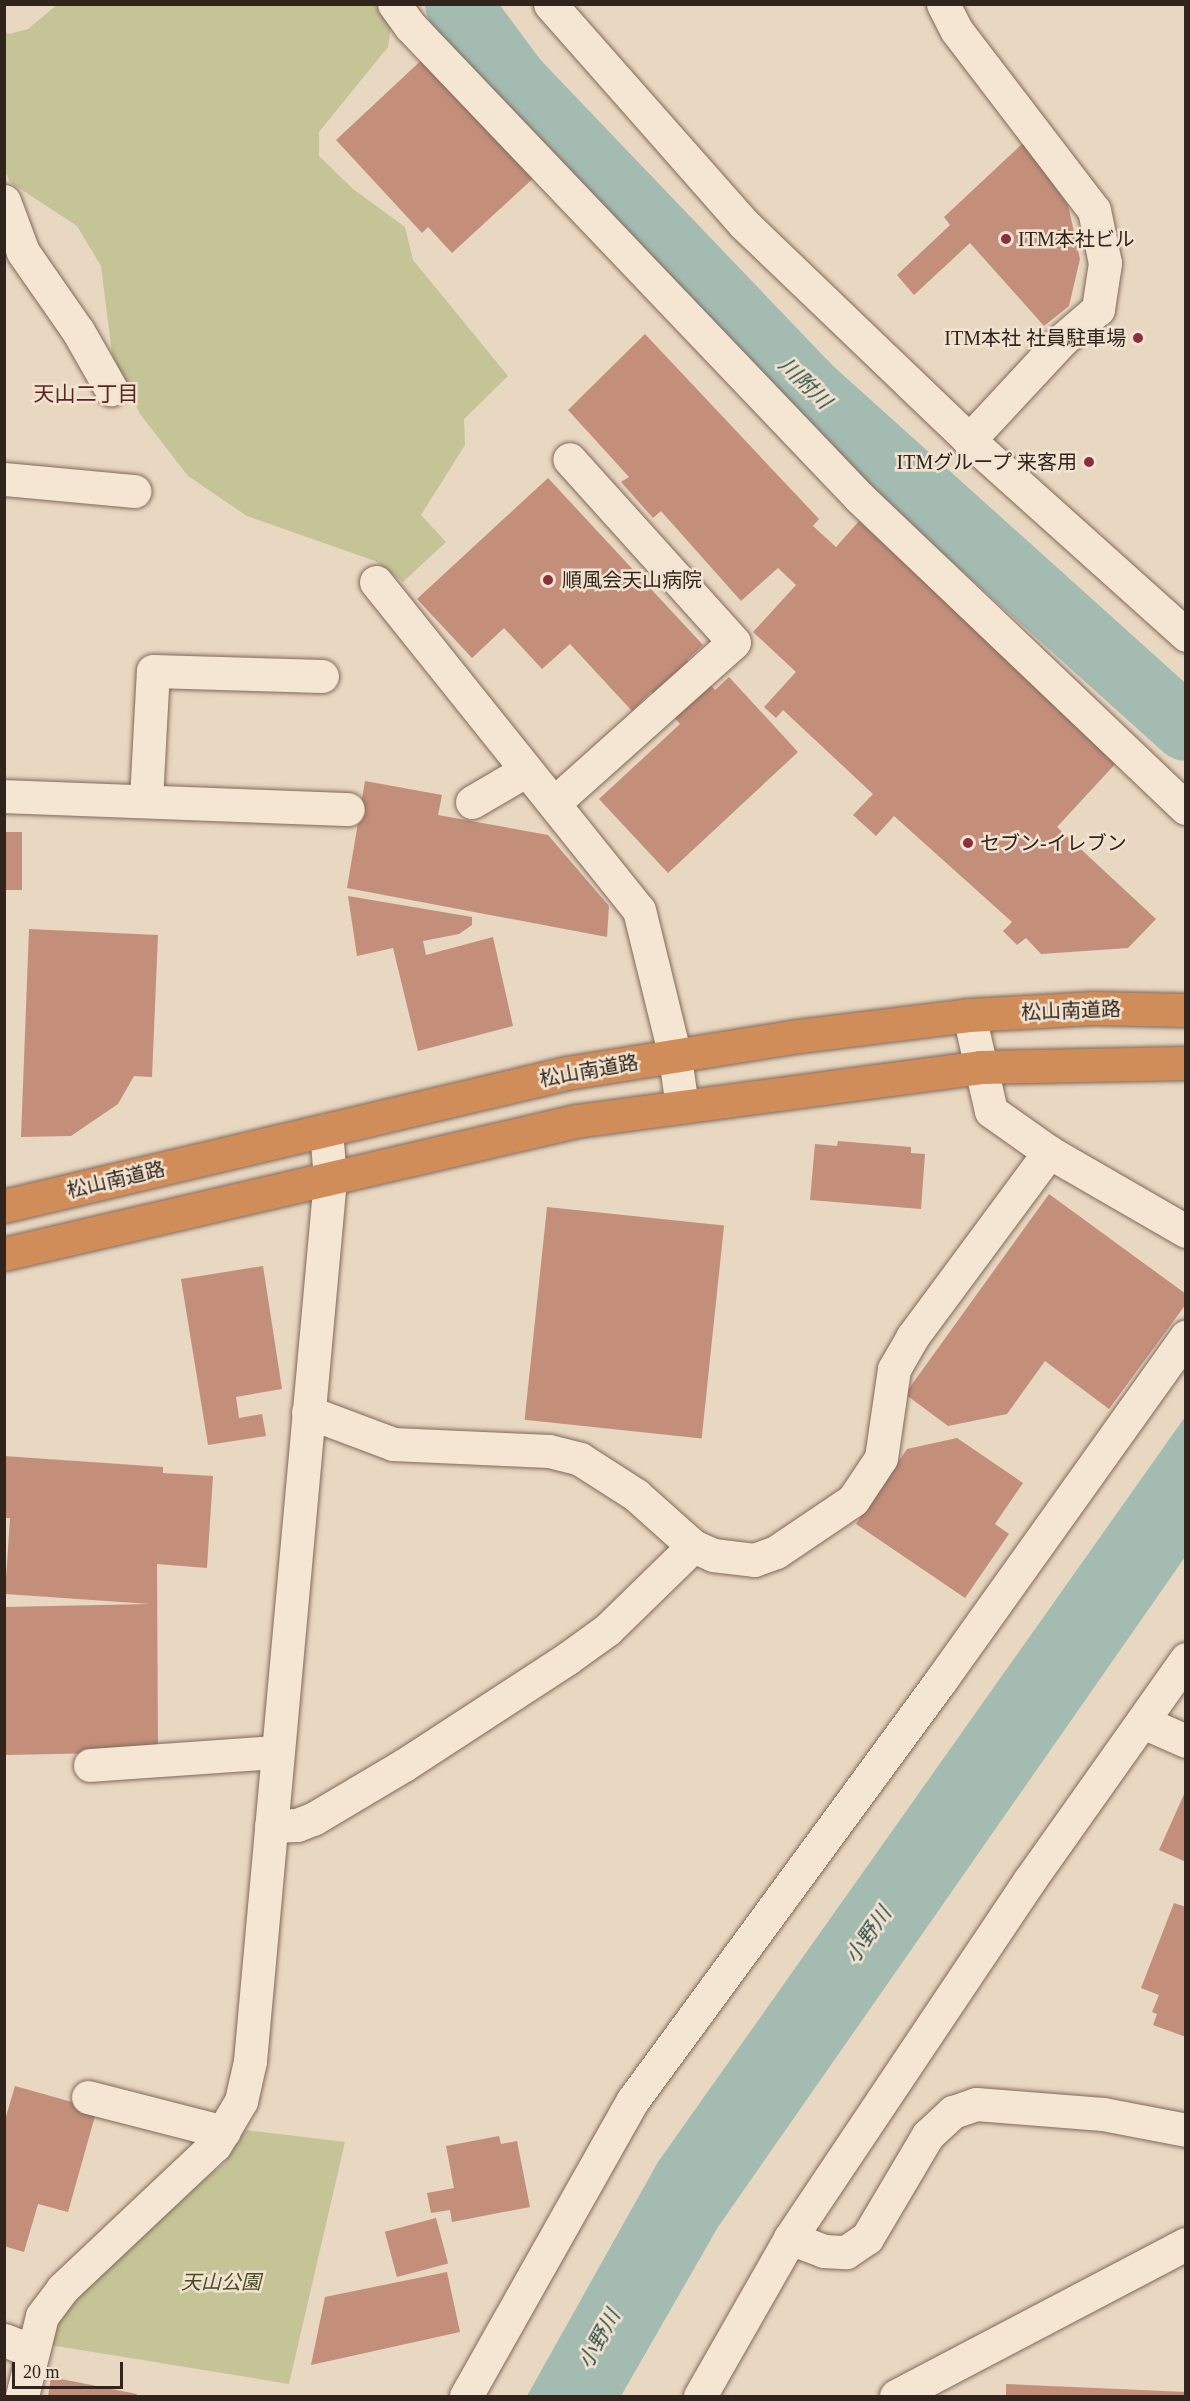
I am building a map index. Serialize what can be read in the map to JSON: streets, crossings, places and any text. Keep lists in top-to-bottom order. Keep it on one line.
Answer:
{"streets":{"highway":["松山南道路"]},"districts":["天山二丁目"],"water":["川附川","小野川"],"parks":["天山公園"],"places":["ITM本社ビル","ITM本社 社員駐車場","ITMグループ 来客用","順風会天山病院","セブン-イレブン"],"scale_bar":"20 m"}
